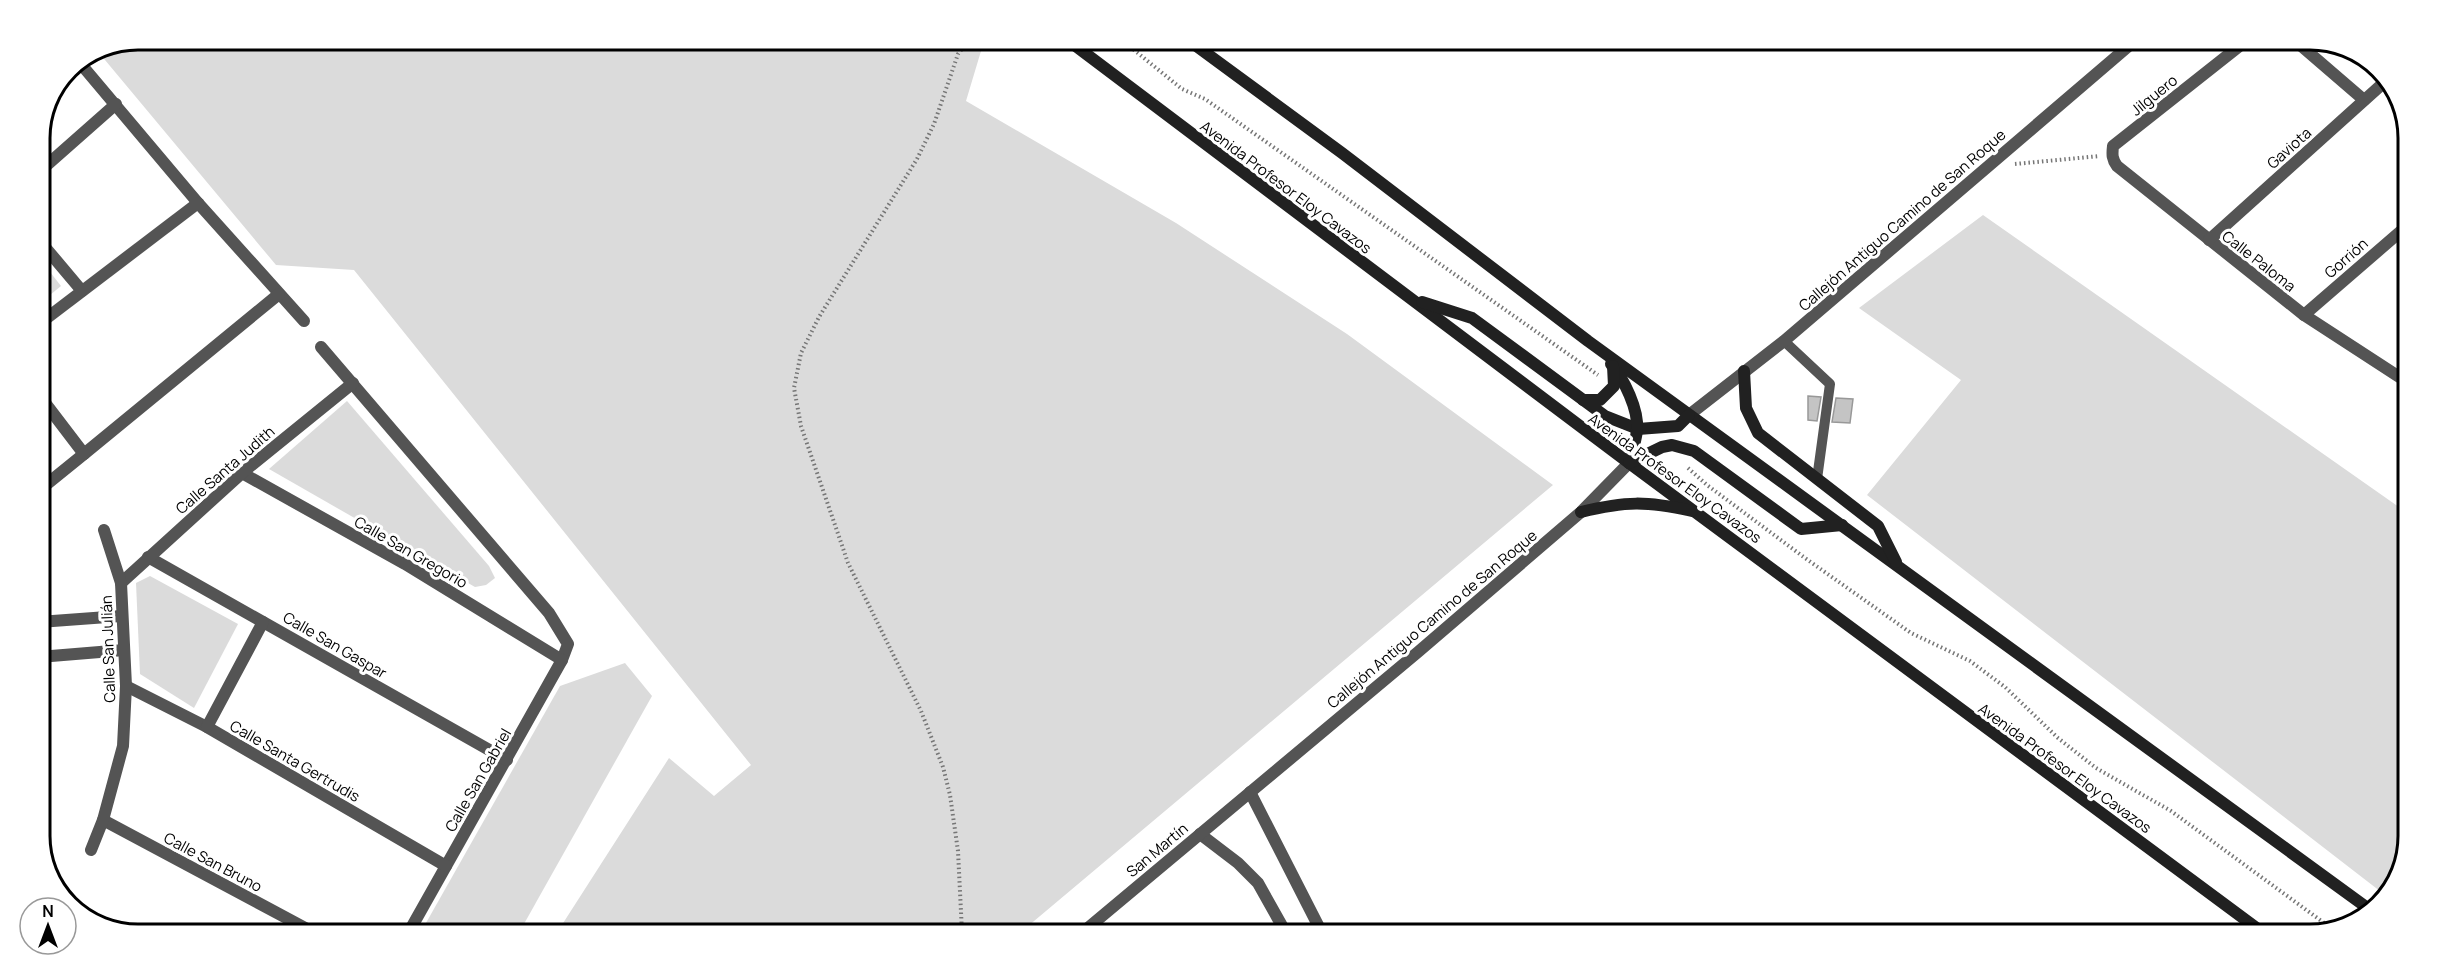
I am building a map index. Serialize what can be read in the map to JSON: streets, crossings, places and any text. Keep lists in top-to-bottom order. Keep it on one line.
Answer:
{"streets":{"main road":["Avenida Profesor Eloy Cavazos"],"street":["Jilguero","Gaviota","Callejón Antiguo Camino de San Roque","Gorrión","Calle Paloma","Calle Santa Judith","Calle San Gregorio","Calle San Gaspar","Calle San Julián","Calle Santa Gertrudis","Calle San Gabriel","San Martín","Calle San Bruno"]},"crossings":[["Jilguero","Calle Paloma"],["Gaviota","Calle Paloma"],["Avenida Profesor Eloy Cavazos","Callejón Antiguo Camino de San Roque"],["Callejón Antiguo Camino de San Roque","San Martín"],["Gorrión","Calle Paloma"],["Calle Santa Judith","Calle San Gregorio"],["Calle Santa Judith","Calle San Gaspar"],["Calle Santa Judith","Calle San Julián"],["Calle Santa Judith","Calle San Gabriel"],["Calle San Gregorio","Calle San Gabriel"],["Calle San Gaspar","Calle San Gabriel"],["Calle San Julián","Calle Santa Gertrudis"],["Calle San Julián","Calle San Bruno"],["Calle Santa Gertrudis","Calle San Gabriel"]],"north":"top"}
